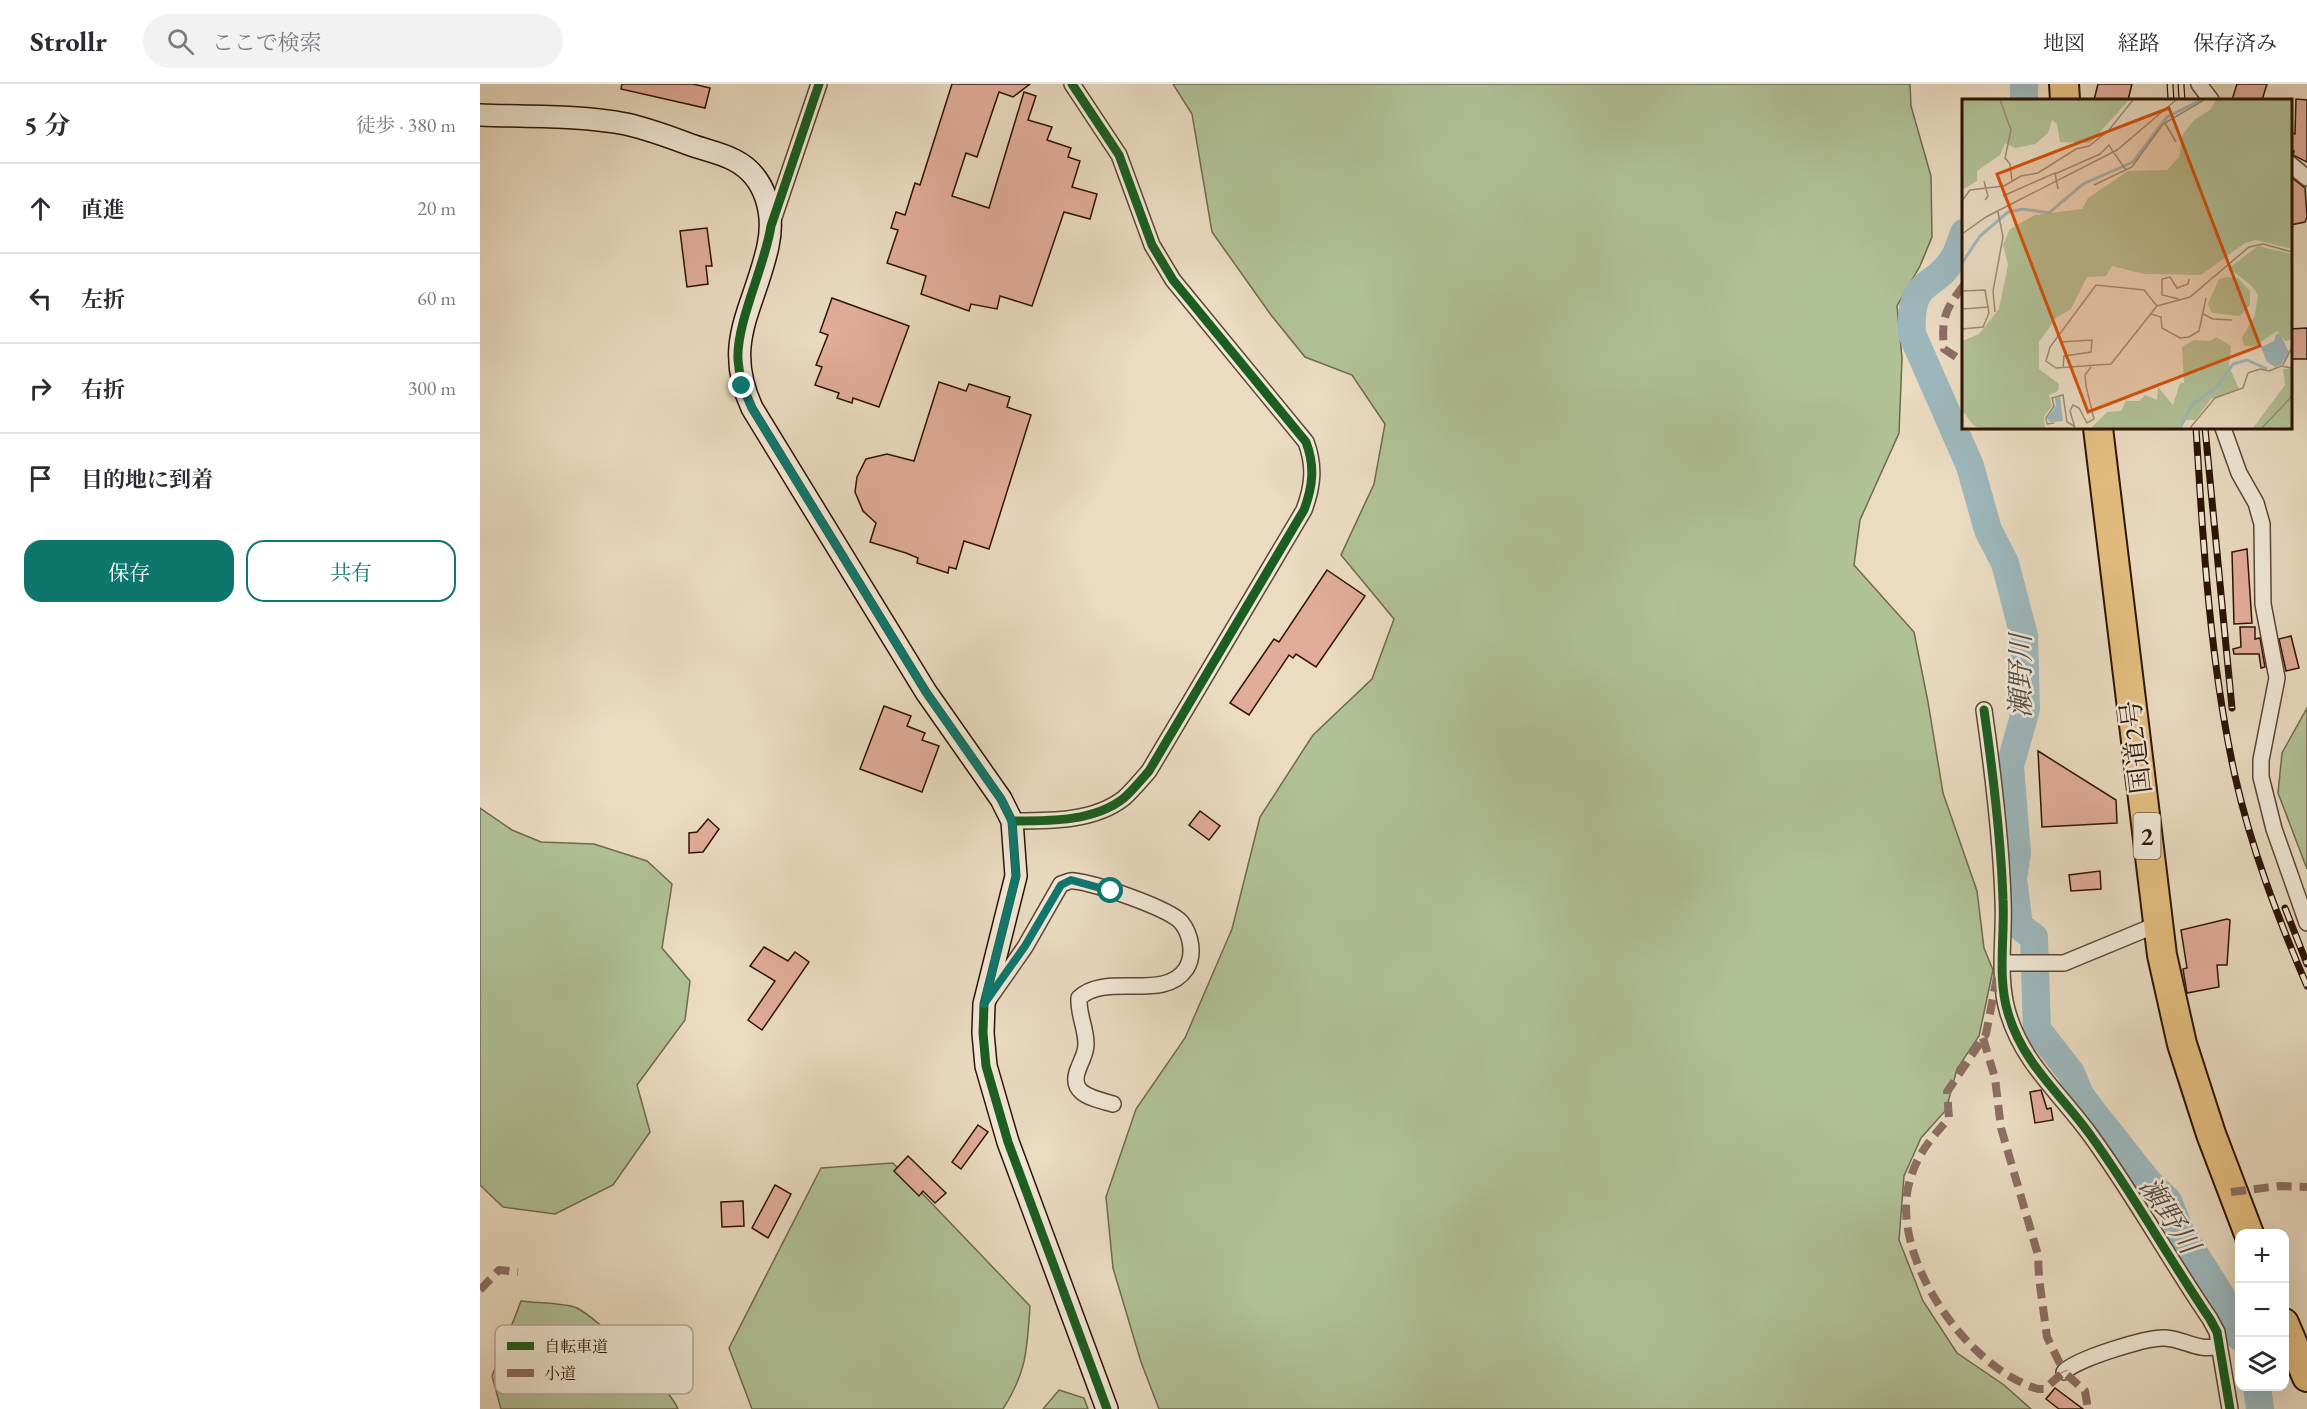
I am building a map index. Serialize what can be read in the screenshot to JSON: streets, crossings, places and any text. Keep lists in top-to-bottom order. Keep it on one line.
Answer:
{"streets":{"highway":["国道2号","2"]},"water":["瀬野川"],"legend":["自転車道","小道"],"page":{"header":"Strollr","search":"ここで検索","nav":["地図","経路","保存済み"],"heading":["5 分","徒歩 · 380 m"],"list":[["直進","20 m"],["左折","60 m"],["右折","300 m"],"目的地に到着"],"buttons":["保存","共有"],"map_buttons":["+","−"]}}
